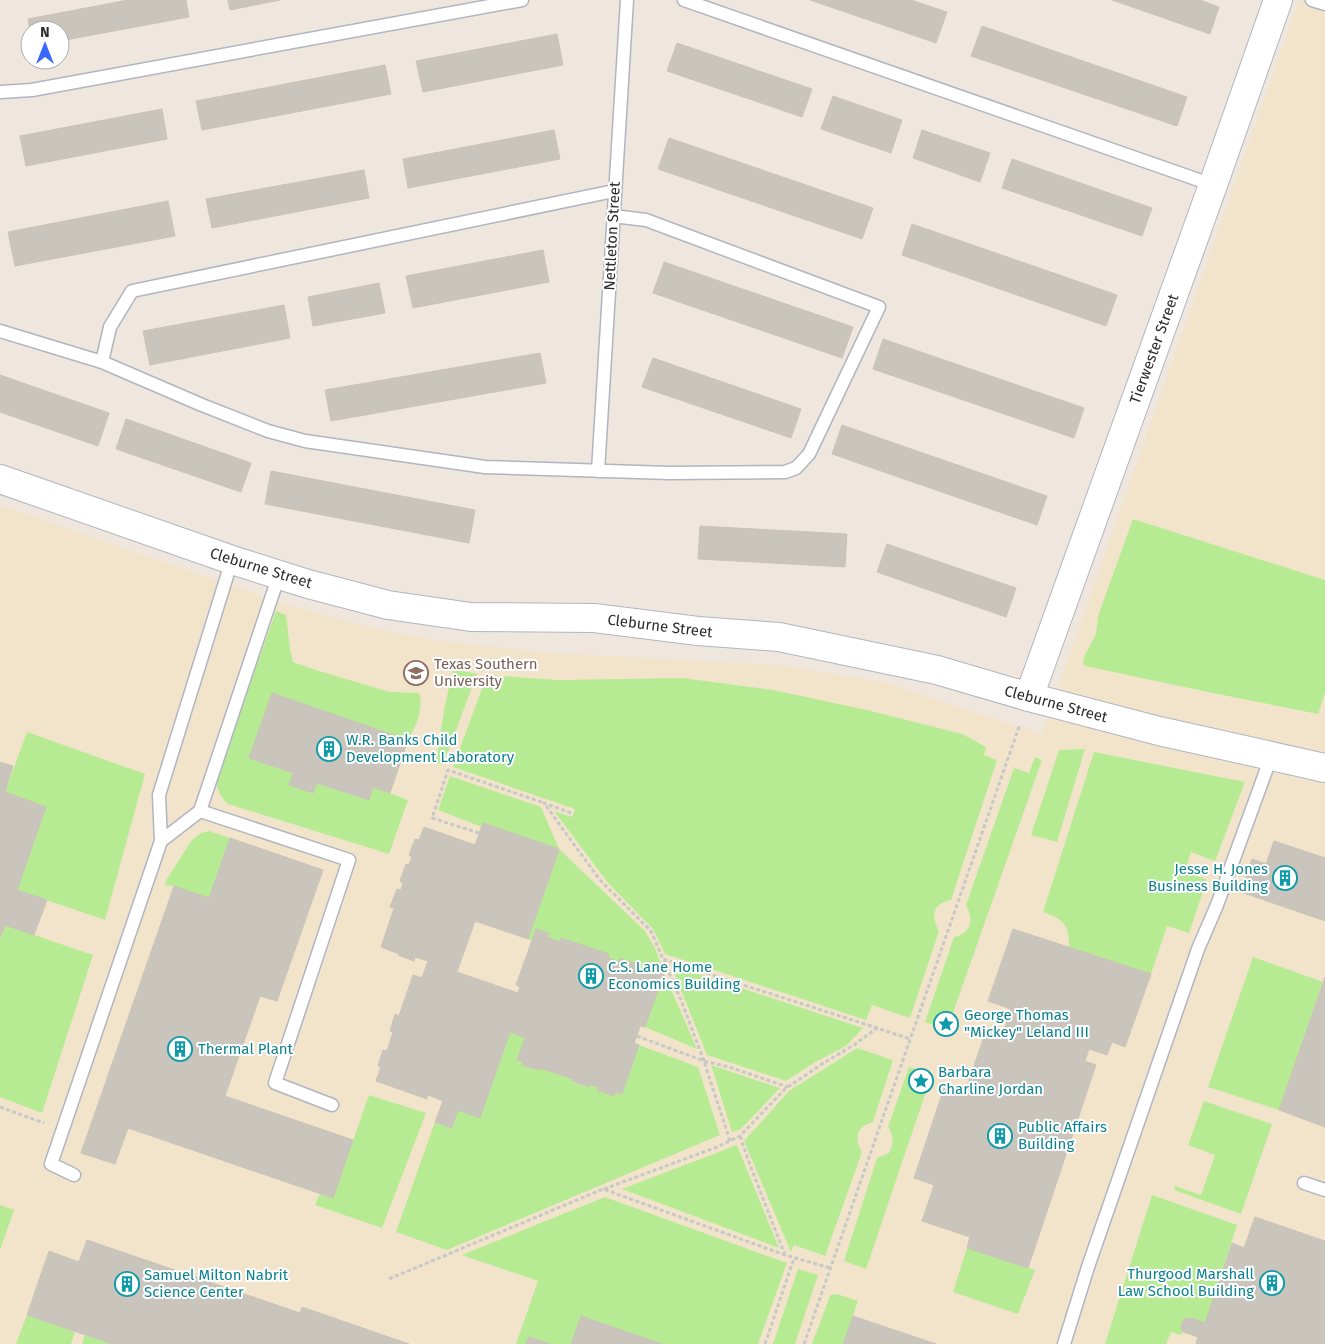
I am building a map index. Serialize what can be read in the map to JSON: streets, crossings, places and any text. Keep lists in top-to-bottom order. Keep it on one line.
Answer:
{"streets":{"main road":["Tierwester Street","Cleburne Street"],"lane":["Nettleton Street"]},"crossings":[["Tierwester Street","Cleburne Street"]],"places":{"school or university":["Texas Southern University"],"building":["W.R. Banks Child Development Laboratory","Jesse H. Jones Business Building","C.S. Lane Home Economics Building","Thermal Plant","Public Affairs Building","Thurgood Marshall Law School Building","Samuel Milton Nabrit Science Center"],"place":["George Thomas \"Mickey\" Leland III","Barbara Charline Jordan"]},"north":"top"}
